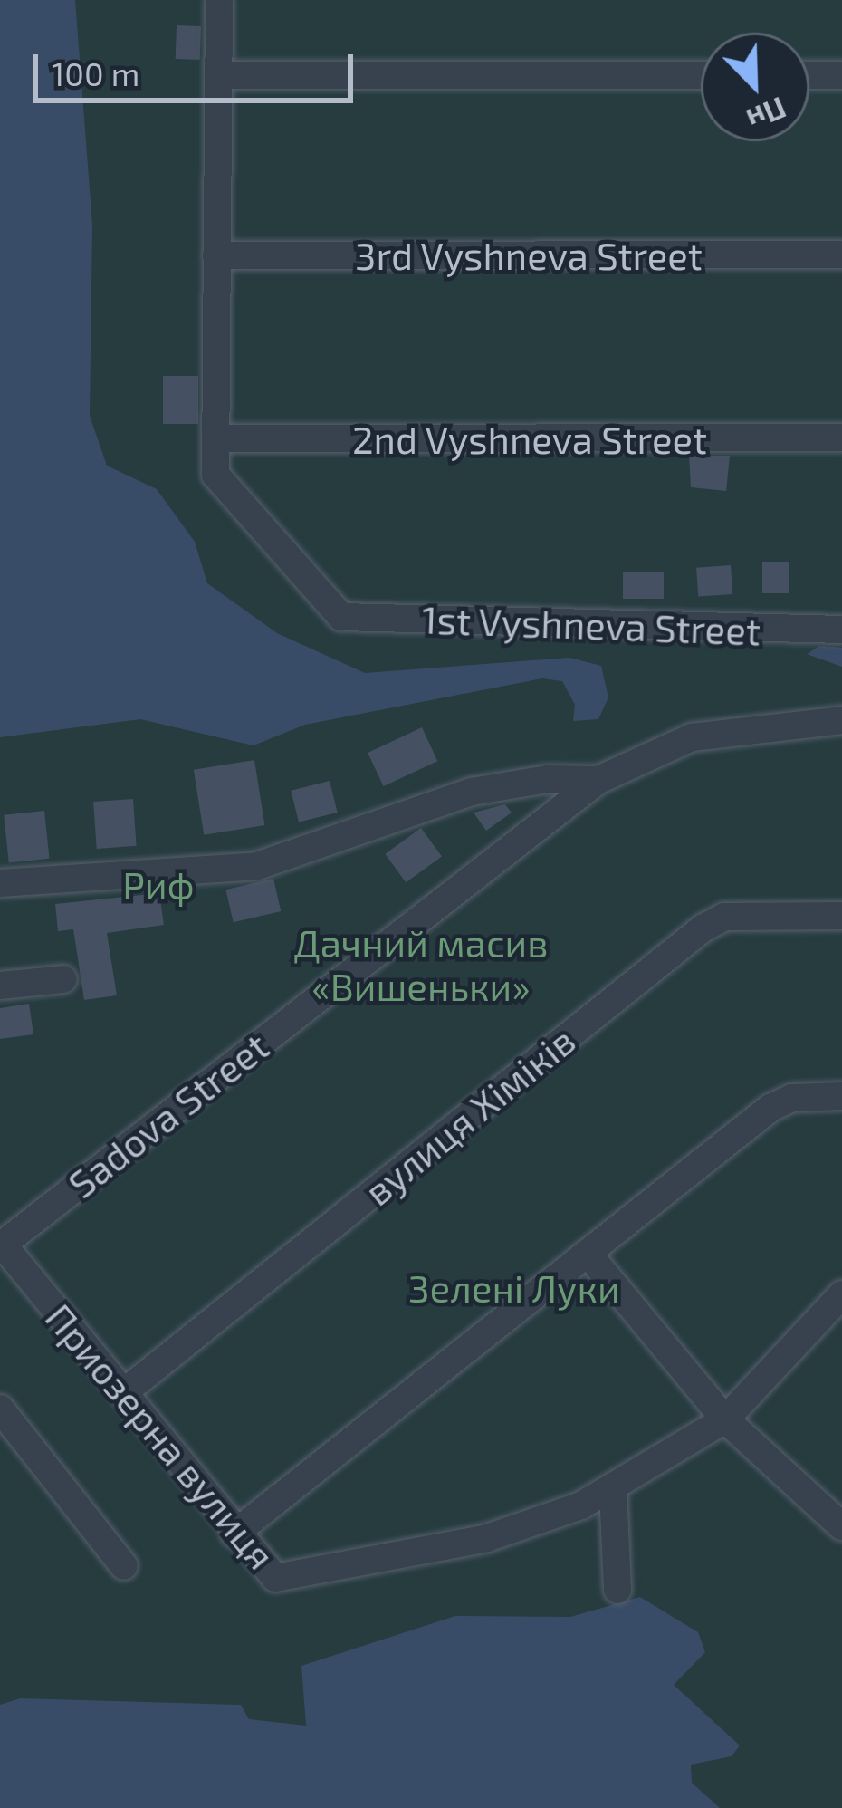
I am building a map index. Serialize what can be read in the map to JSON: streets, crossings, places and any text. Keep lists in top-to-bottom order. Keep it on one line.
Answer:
{"streets":{"street":["3rd Vyshneva Street","2nd Vyshneva Street","1st Vyshneva Street","Sadova Street","вулиця Хіміків","Приозерна вулиця"]},"crossings":[["2nd Vyshneva Street","1st Vyshneva Street"],["Sadova Street","Приозерна вулиця"],["вулиця Хіміків","Приозерна вулиця"]],"parks":["Риф","Дачний масив «Вишеньки»","Зелені Луки"],"scale_bar":"100 m","north":"bottom right"}
